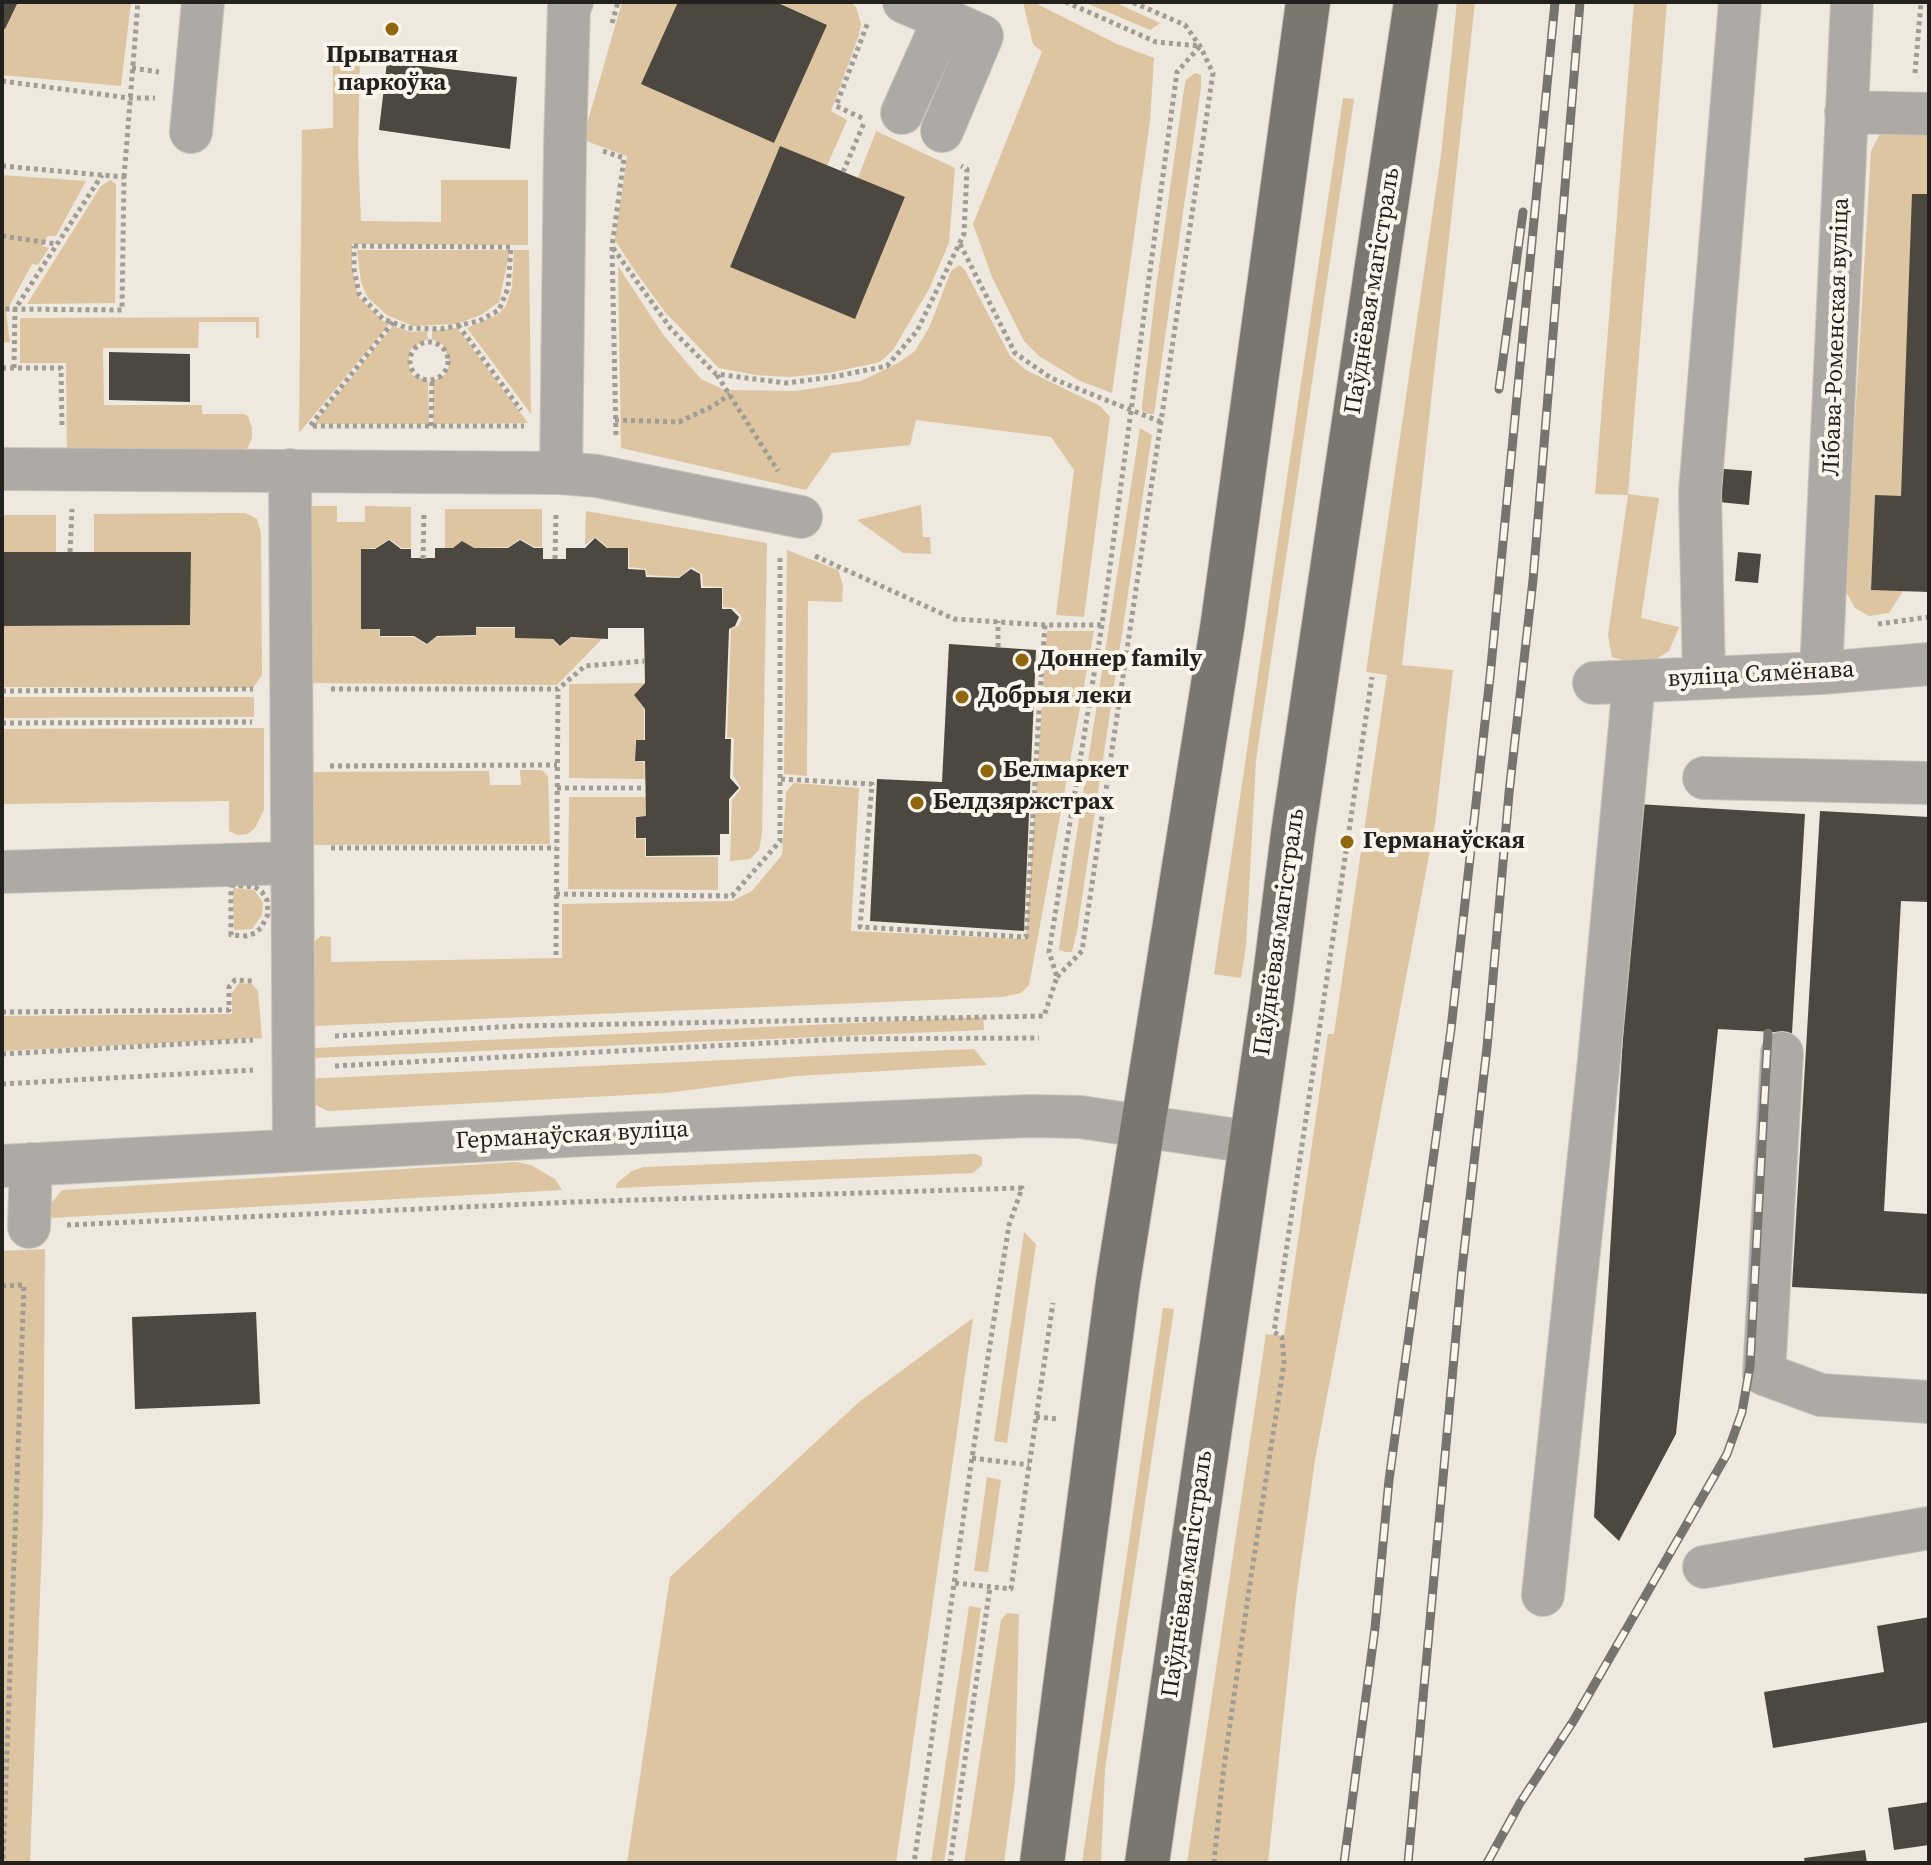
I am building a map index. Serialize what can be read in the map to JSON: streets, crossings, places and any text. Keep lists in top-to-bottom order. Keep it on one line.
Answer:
{"streets":{"main road":["Паўднёвая магістраль"],"street":["Лібава-Роменская вуліца","вуліца Сямёнава","Германаўская вуліца"]},"crossings":[["Паўднёвая магістраль","Германаўская вуліца"],["Лібава-Роменская вуліца","вуліца Сямёнава"]],"places":["Прыватная паркоўка","Доннер family","Добрыя леки","Белмаркет","Белдзяржстрах","Германаўская"]}
